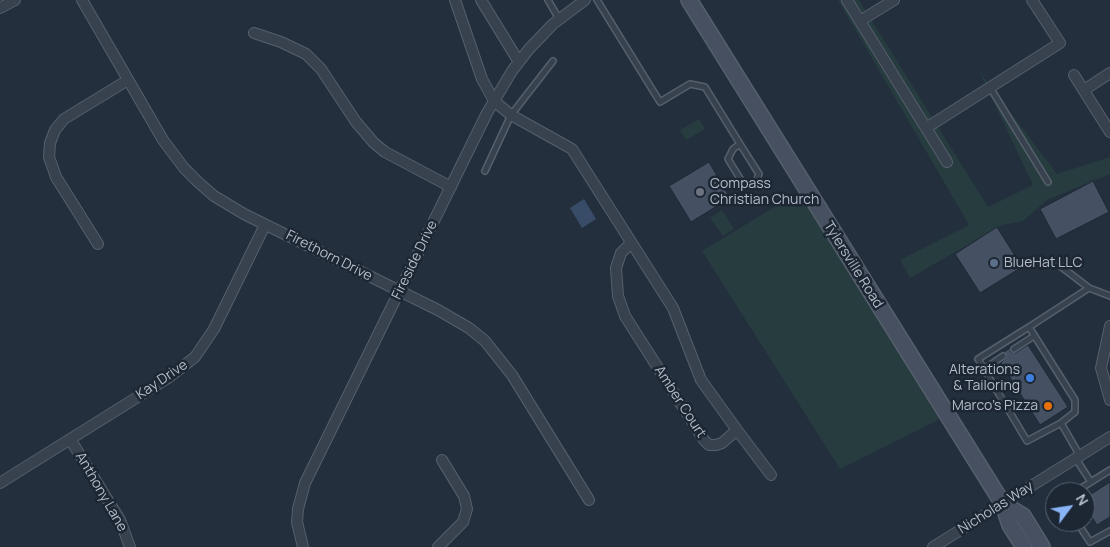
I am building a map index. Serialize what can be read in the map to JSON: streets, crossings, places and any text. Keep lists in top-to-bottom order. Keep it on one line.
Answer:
{"streets":{"main road":["Tylersville Road"],"street":["Firethorn Drive","Fireside Drive","Kay Drive","Amber Court","Anthony Lane","Nicholas Way"]},"crossings":[["Firethorn Drive","Fireside Drive"],["Firethorn Drive","Kay Drive"],["Tylersville Road","Nicholas Way"],["Kay Drive","Anthony Lane"]],"places":["Compass Christian Church","BlueHat LLC","Alterations & Tailoring","Marco’s Pizza"],"north":"top right"}
